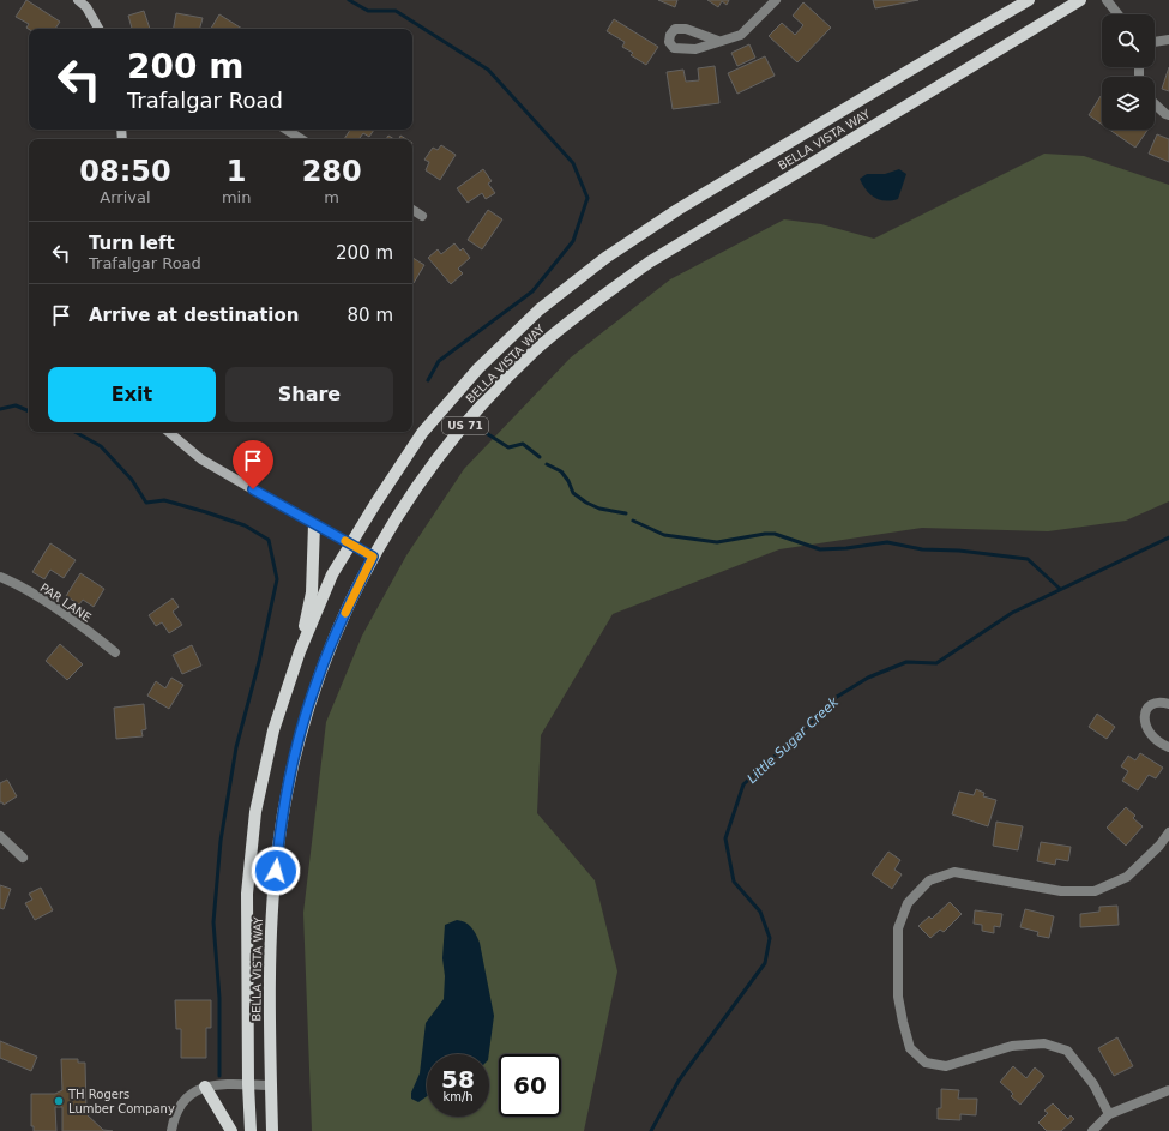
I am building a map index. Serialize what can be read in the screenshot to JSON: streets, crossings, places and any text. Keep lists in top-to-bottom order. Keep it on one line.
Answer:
{"streets":{"main road":["BELLA VISTA WAY","US 71"],"street":["PAR LANE"]},"water":["Little Sugar Creek"],"places":["TH Rogers Lumber Company"],"page":{"turn":["200 m","Trafalgar Road"],"eta":["08:50","Arrival","1","min","280","m"],"list":[{"name":"Turn left","note":"Trafalgar Road","value":"200 m"},{"name":"Arrive at destination","value":"80 m"}],"buttons":["Exit","Share"],"speed":"58 km/h","limit":"60"}}
